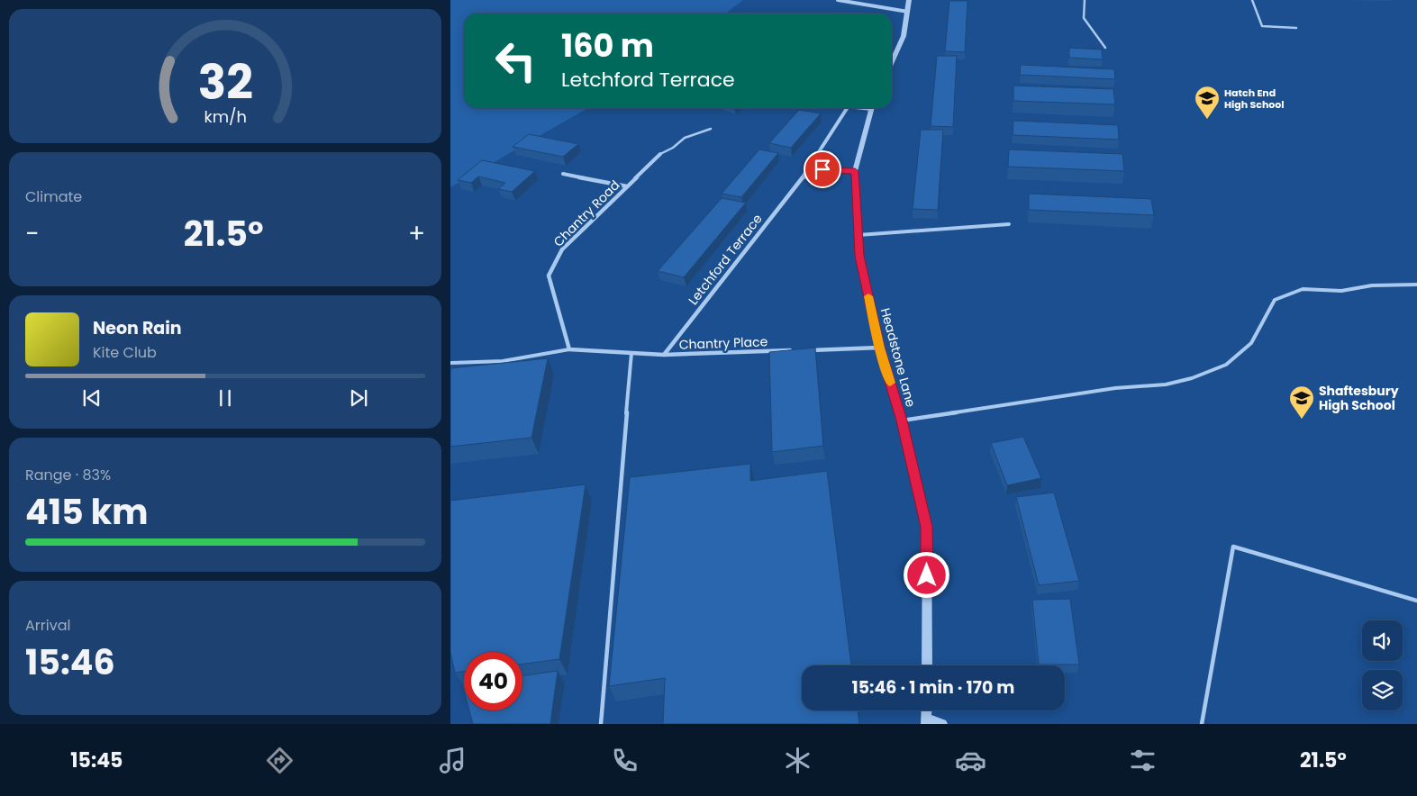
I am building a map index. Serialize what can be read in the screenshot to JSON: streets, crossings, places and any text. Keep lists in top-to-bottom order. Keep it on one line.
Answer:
{"streets":{"street":["Chantry Road","Letchford Terrace","Chantry Place","Headstone Lane"]},"crossings":[["Chantry Road","Chantry Place"],["Letchford Terrace","Chantry Place"]],"places":{"school or university":["Hatch End High School","Shaftesbury High School"]},"page":{"turn":["160 m","Letchford Terrace"],"tile":["Climate",["Range · 83%","415 km"],["Arrival","15:46"]],"heat":["−","21.5°","+"],"song":["Neon Rain","Kite Club"],"limit":"40","trip":"15:46 · 1 min · 170 m","tabs":["15:45","21.5°"],"gauge":["32","km/h"]}}
